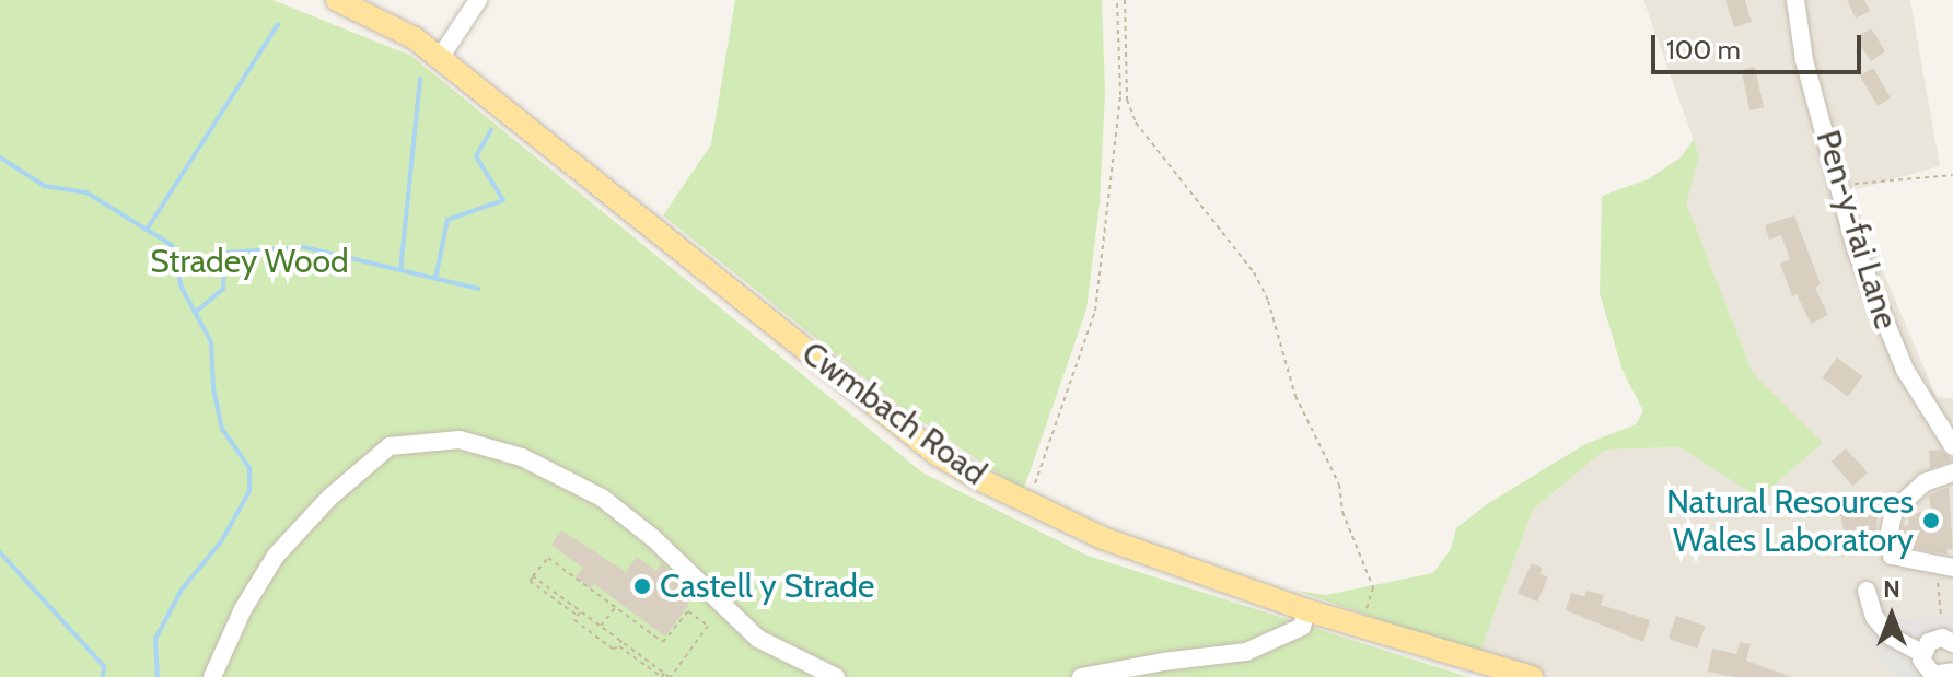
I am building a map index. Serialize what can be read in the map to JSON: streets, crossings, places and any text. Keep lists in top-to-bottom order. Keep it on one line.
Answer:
{"streets":{"main road":["Cwmbach Road"],"street":["Pen-y-fai Lane"]},"parks":["Stradey Wood"],"places":["Natural Resources Wales Laboratory","Castell y Strade"],"scale_bar":"100 m","north":"top"}
